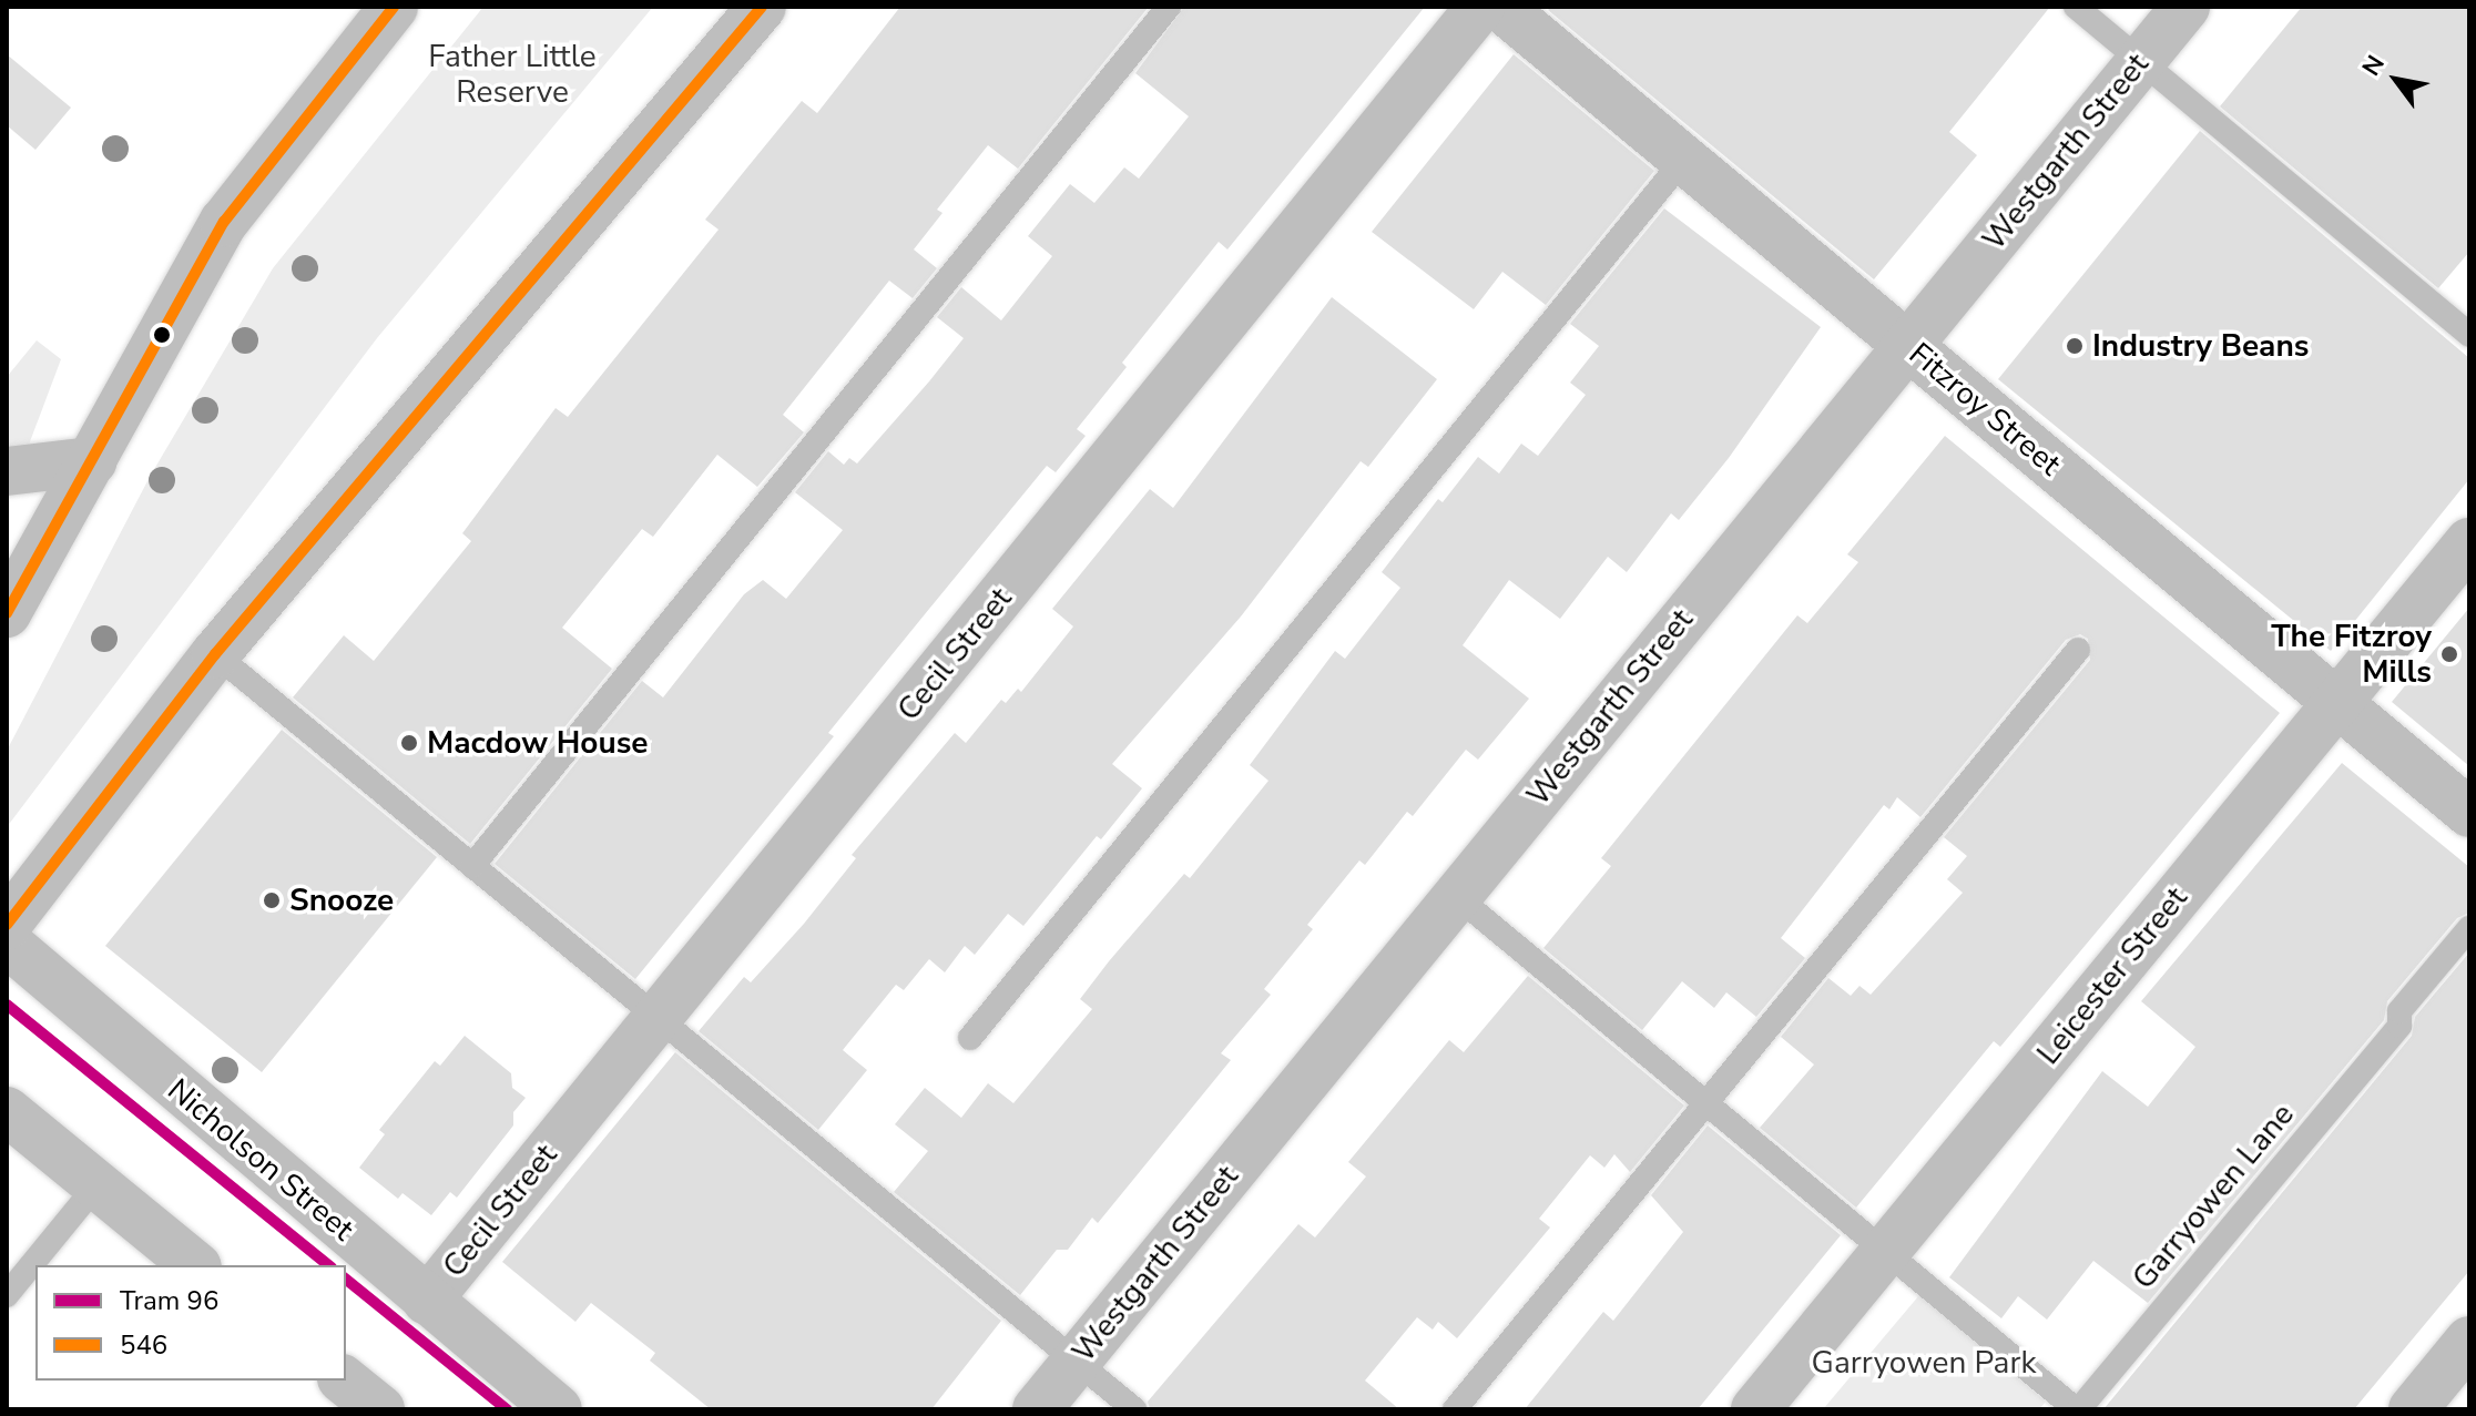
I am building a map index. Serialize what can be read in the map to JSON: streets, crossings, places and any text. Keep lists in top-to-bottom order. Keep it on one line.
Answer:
{"streets":{"main road":["Westgarth Street","Fitzroy Street","Cecil Street","Leicester Street","Nicholson Street"],"lane":["Garryowen Lane"]},"crossings":[["Westgarth Street","Fitzroy Street"],["Fitzroy Street","Leicester Street"],["Cecil Street","Nicholson Street"]],"parks":["Father Little Reserve","Garryowen Park"],"places":["Industry Beans","The Fitzroy Mills","Macdow House","Snooze"],"lines":["transit line 546","tram line 96"],"legend":["Tram 96","546"],"north":"top left"}
